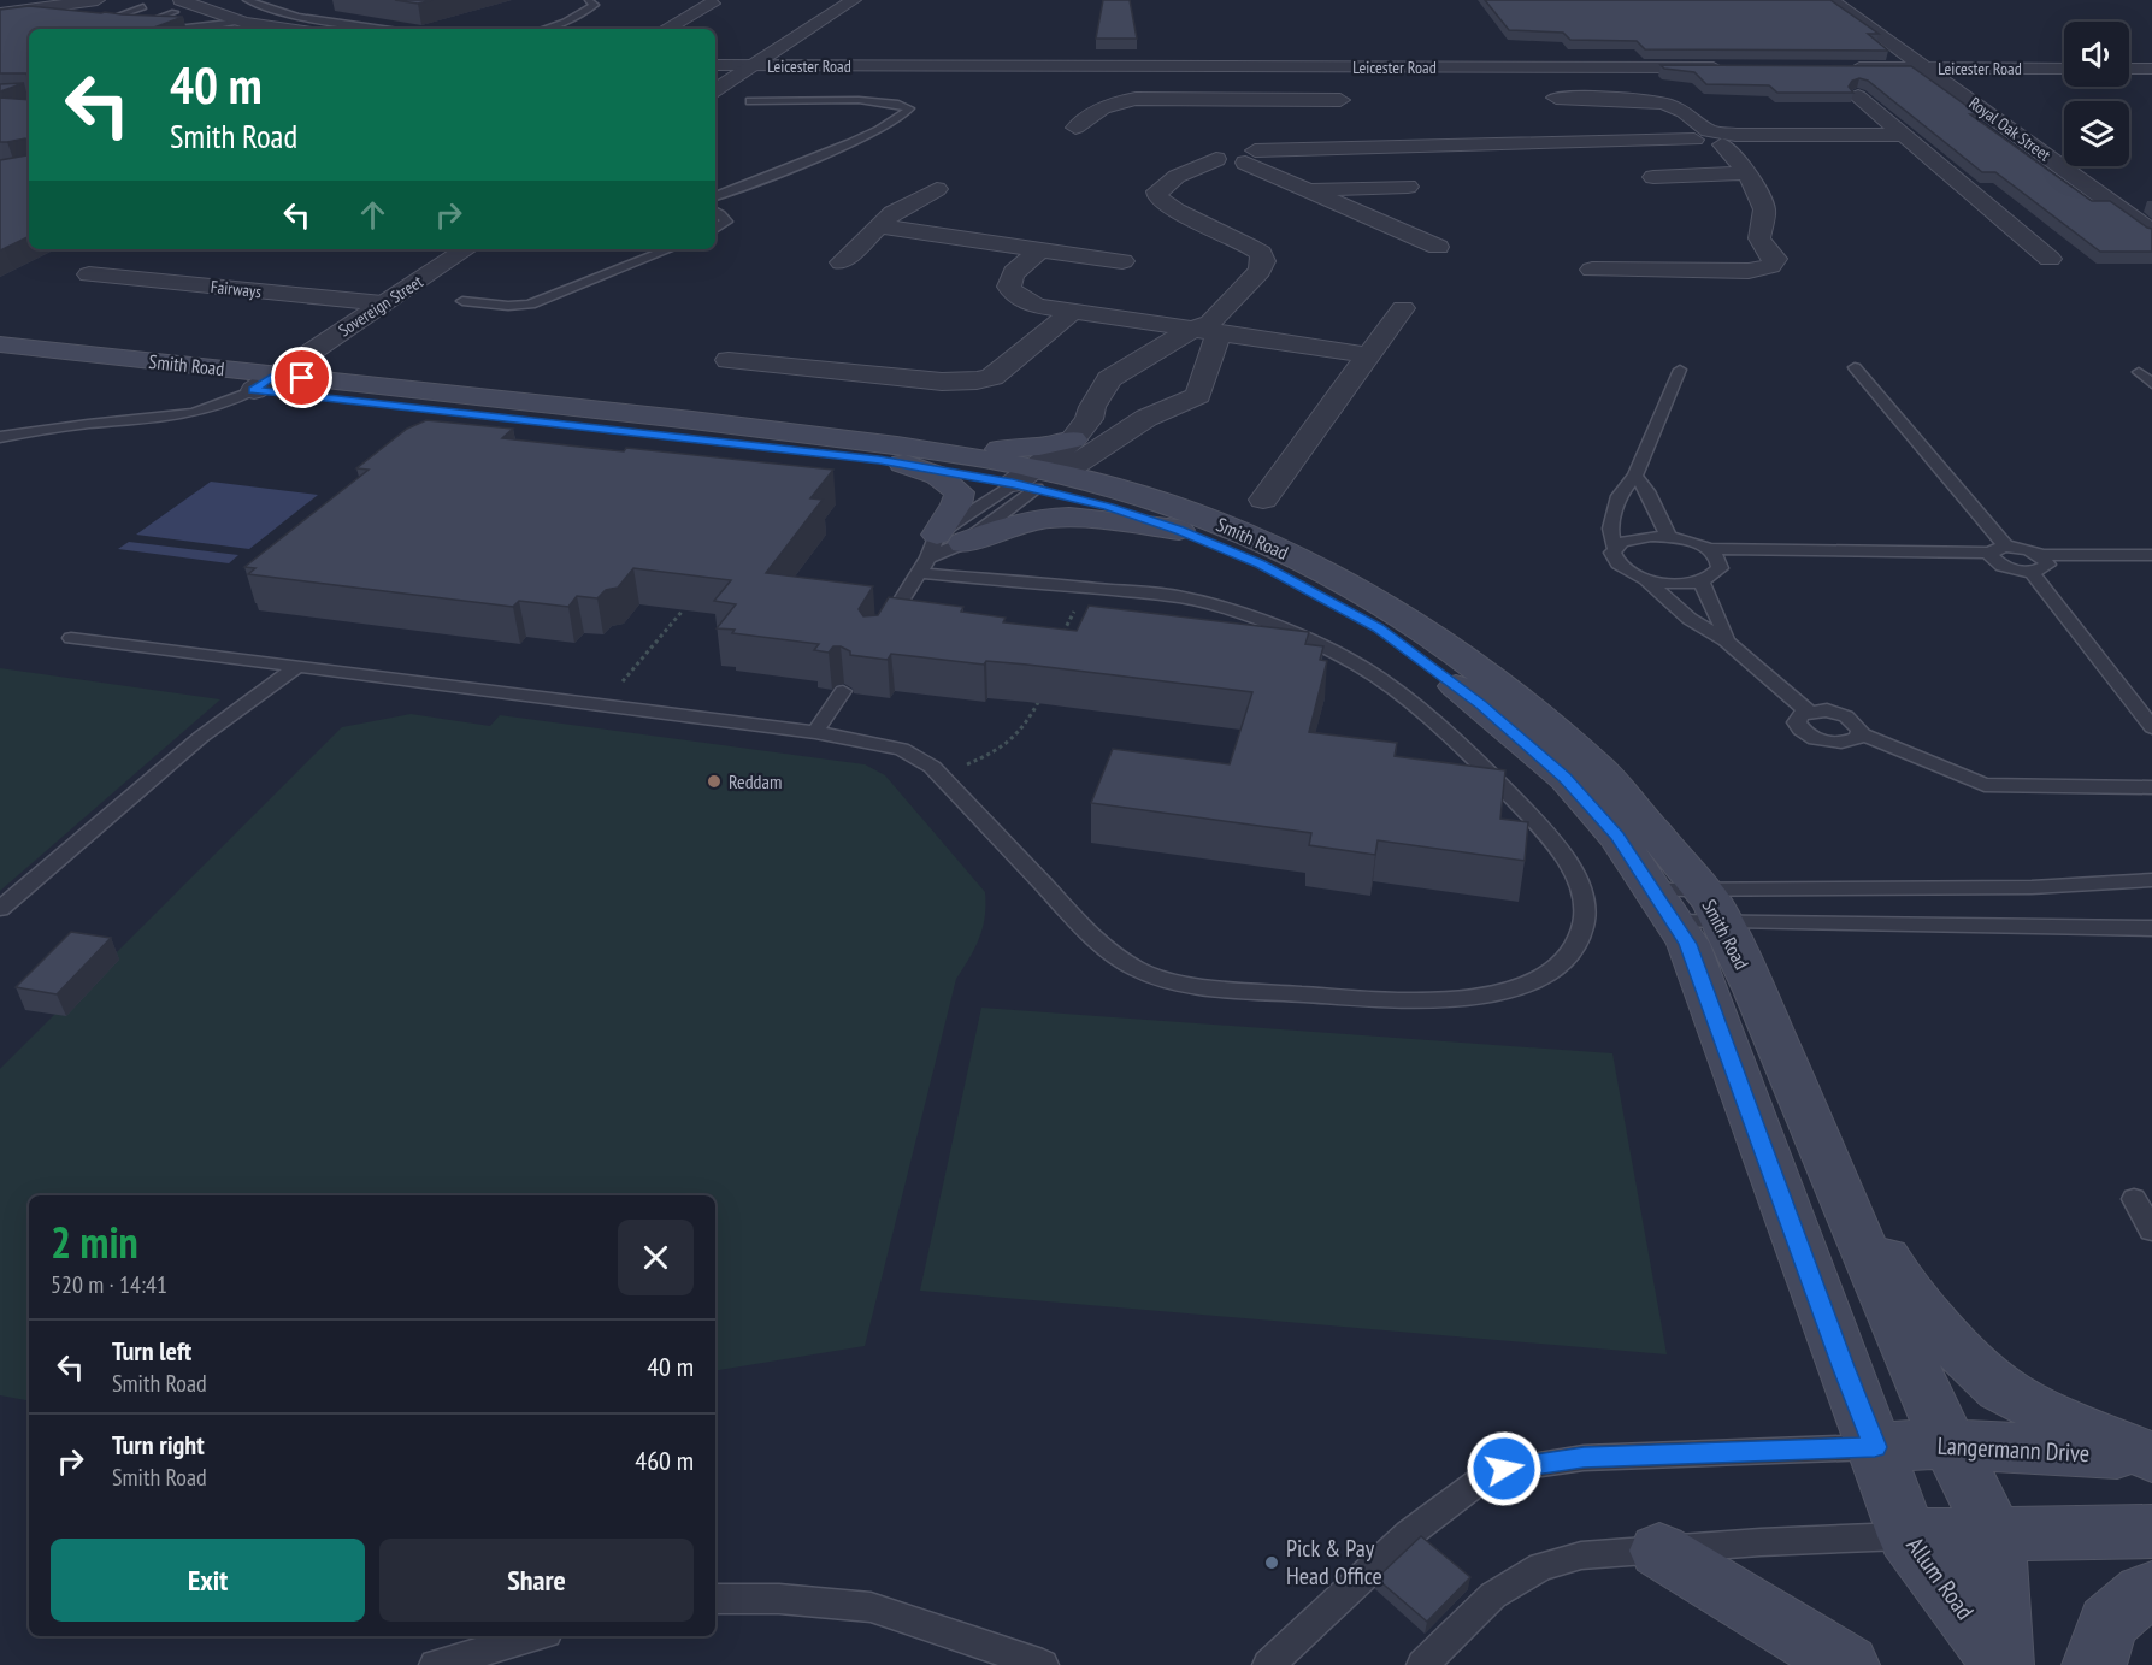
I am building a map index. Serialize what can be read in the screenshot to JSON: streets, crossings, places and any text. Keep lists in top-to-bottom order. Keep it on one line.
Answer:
{"streets":{"main road":["Smith Road","Langermann Drive","Allum Road"],"street":["Leicester Road","Royal Oak Street","Fairways","Sovereign Street"]},"crossings":[["Leicester Road","Royal Oak Street"],["Fairways","Sovereign Street"],["Sovereign Street","Smith Road"],["Smith Road","Langermann Drive"],["Smith Road","Allum Road"],["Langermann Drive","Allum Road"]],"places":["Reddam","Pick & Pay Head Office"],"page":{"turn":["40 m","Smith Road"],"heading":["2 min","520 m · 14:41"],"list":[{"name":"Turn left","note":"Smith Road","value":"40 m"},{"name":"Turn right","note":"Smith Road","value":"460 m"}],"buttons":["Exit","Share"]}}
